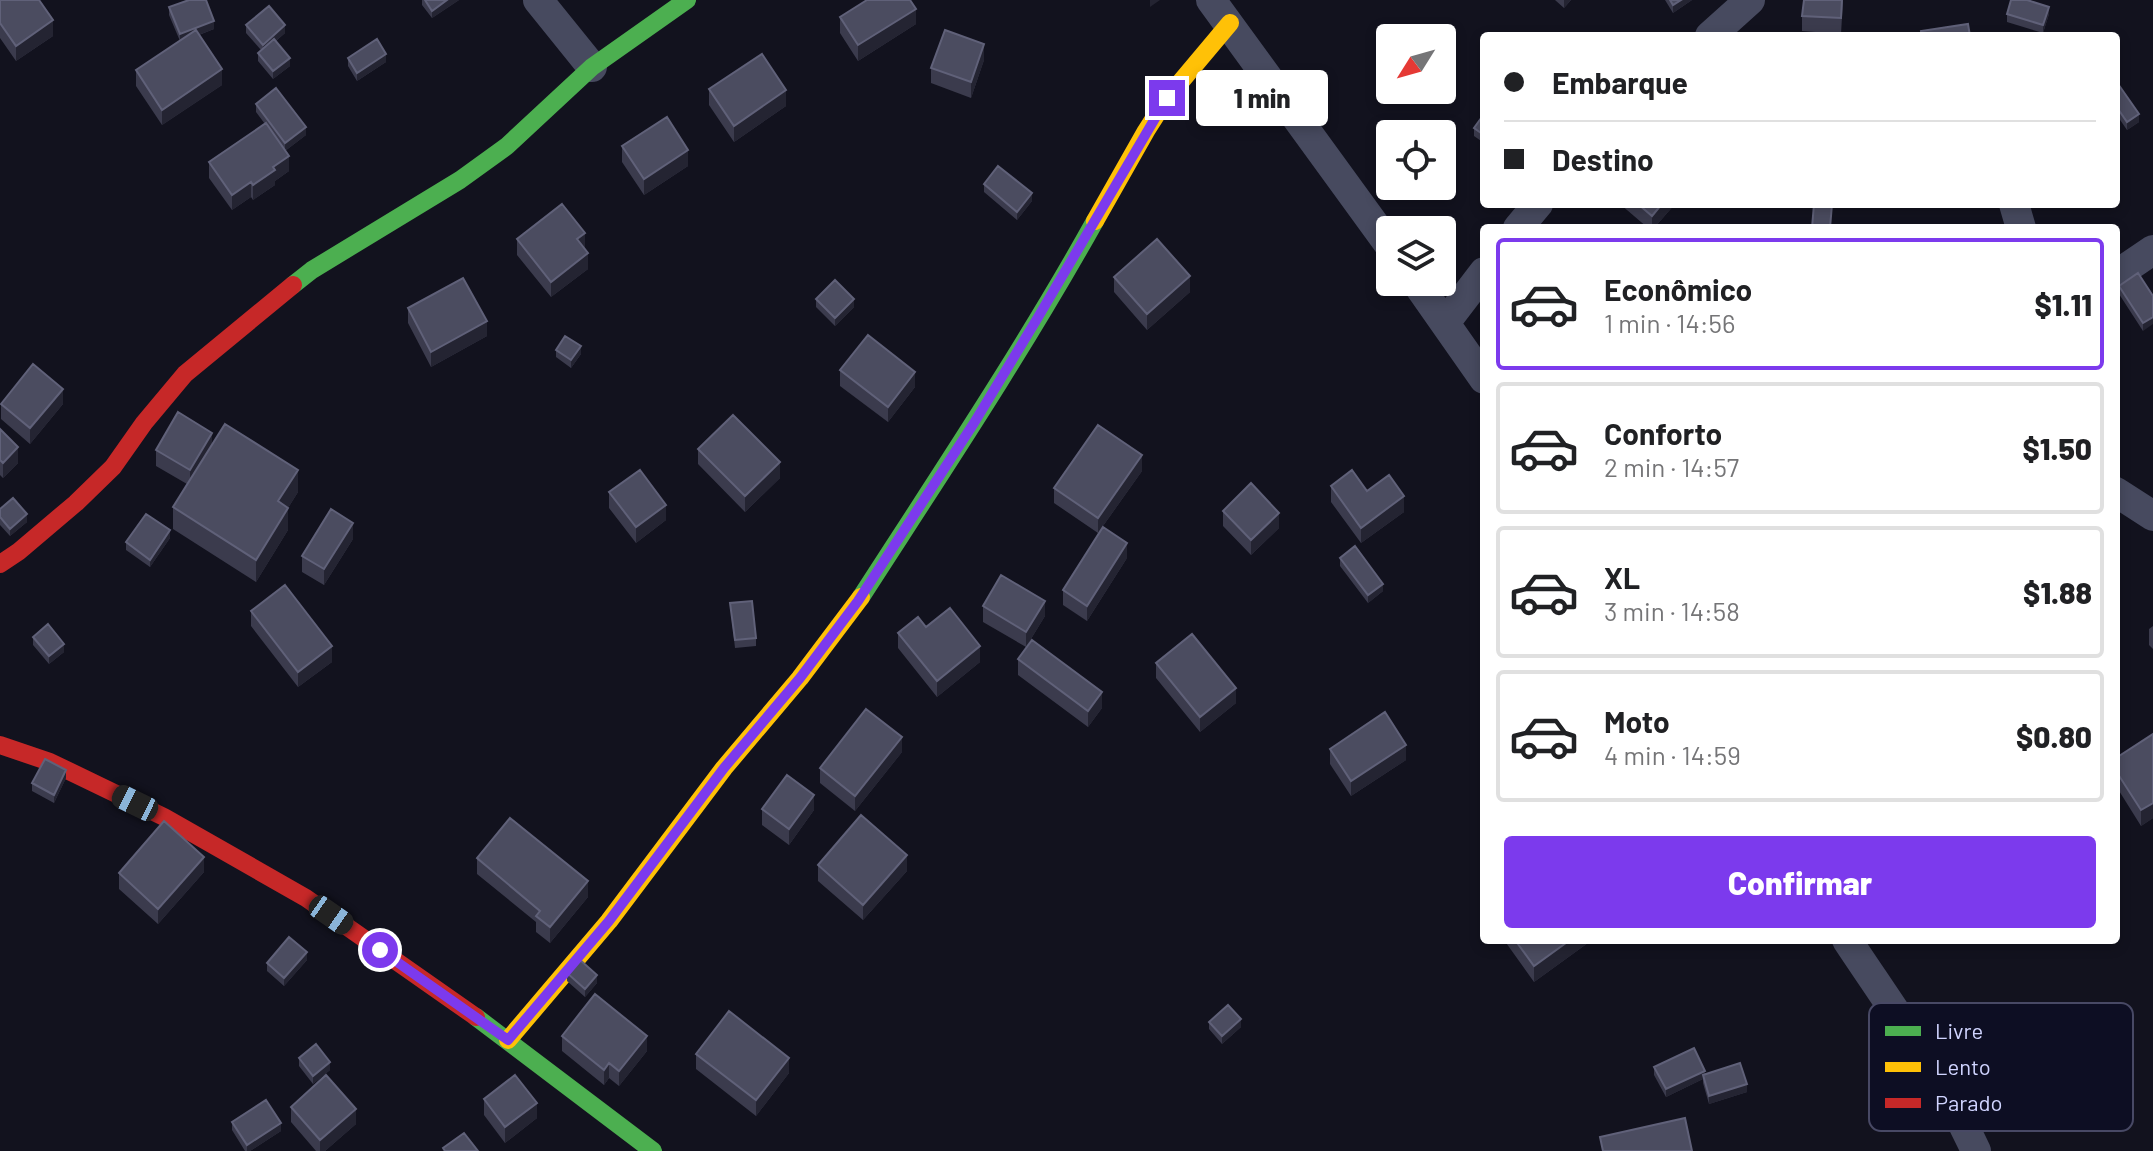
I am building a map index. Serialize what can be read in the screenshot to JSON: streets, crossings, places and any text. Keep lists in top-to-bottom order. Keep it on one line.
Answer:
{"legend":["Livre","Lento","Parado"],"north":"bottom left","page":{"banner":["Embarque","Destino"],"bubble":"1 min","list":[{"name":"Econômico","note":"1 min · 14:56","value":"$1.11"},{"name":"Conforto","note":"2 min · 14:57","value":"$1.50"},{"name":"XL","note":"3 min · 14:58","value":"$1.88"},{"name":"Moto","note":"4 min · 14:59","value":"$0.80"}],"buttons":"Confirmar"}}
